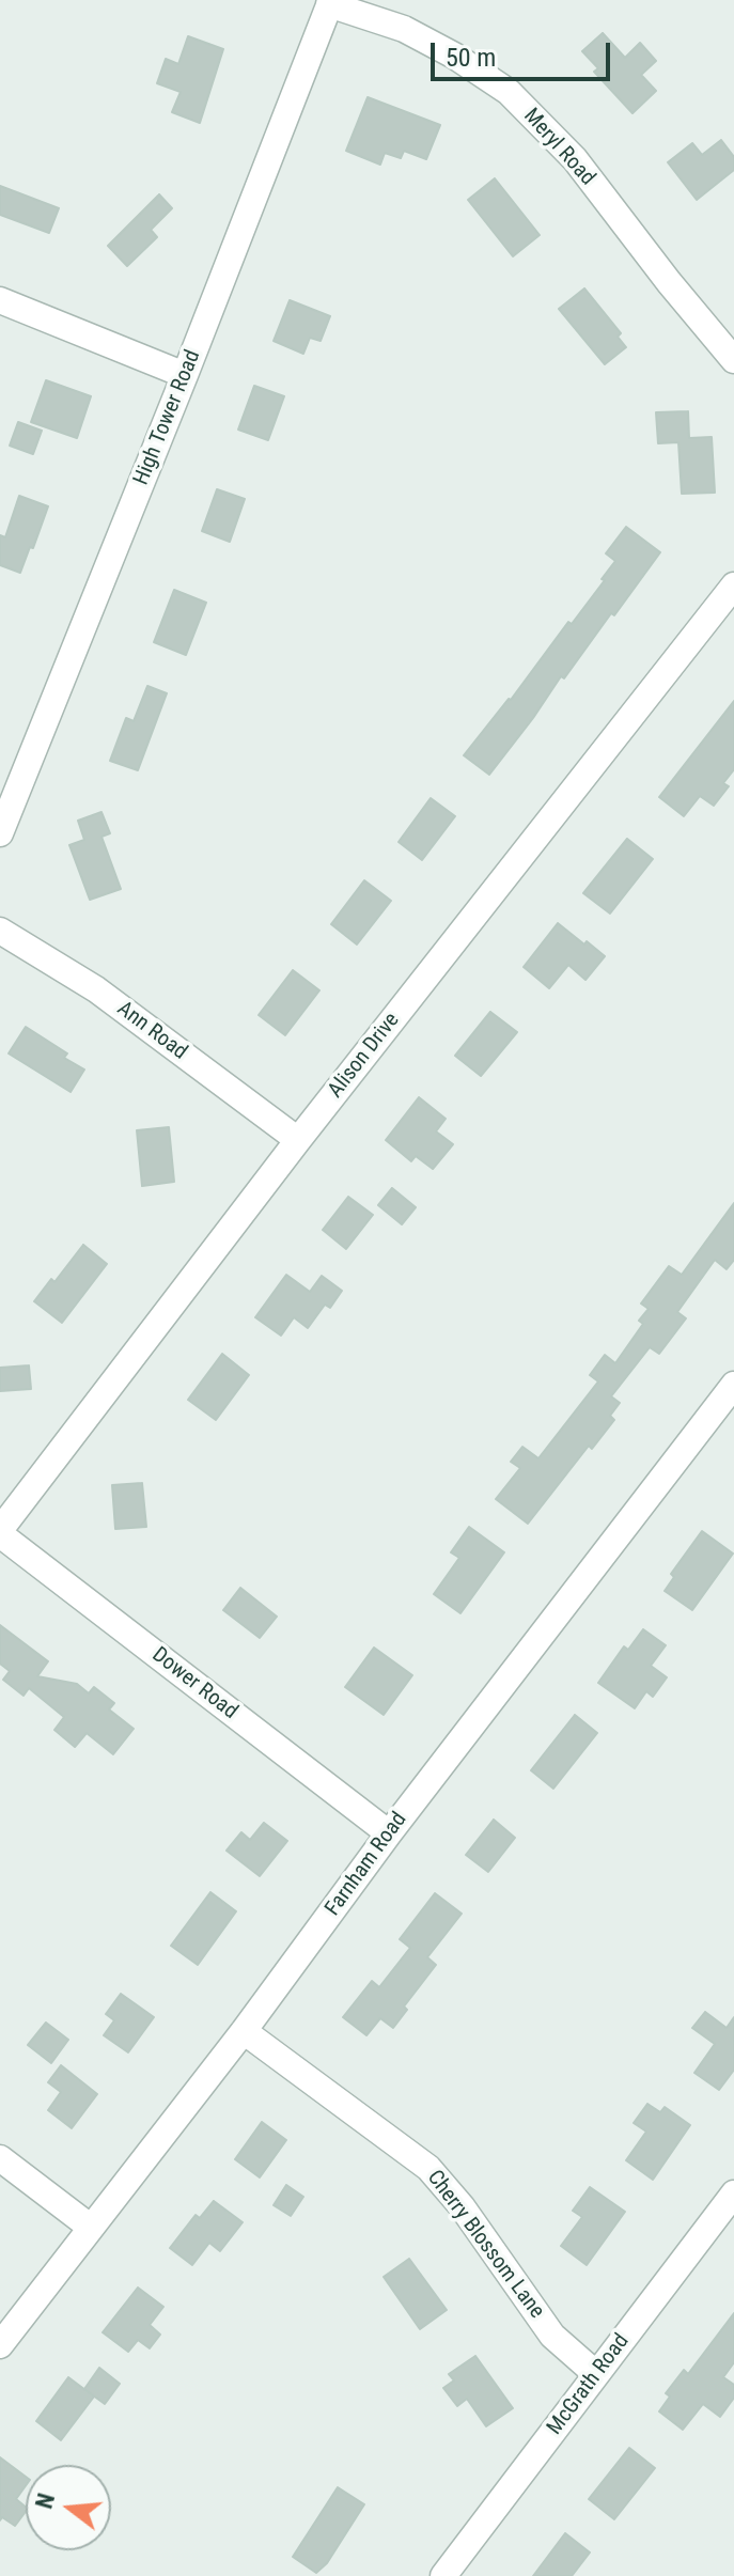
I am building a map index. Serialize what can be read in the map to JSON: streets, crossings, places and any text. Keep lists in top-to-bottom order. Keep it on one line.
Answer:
{"streets":{"street":["Meryl Road","High Tower Road","Ann Road","Alison Drive","Dower Road","Farnham Road","Cherry Blossom Lane","McGrath Road"]},"crossings":[["Meryl Road","High Tower Road"],["Ann Road","Alison Drive"],["Alison Drive","Dower Road"],["Dower Road","Farnham Road"],["Farnham Road","Cherry Blossom Lane"],["Cherry Blossom Lane","McGrath Road"]],"scale_bar":"50 m","north":"left"}
